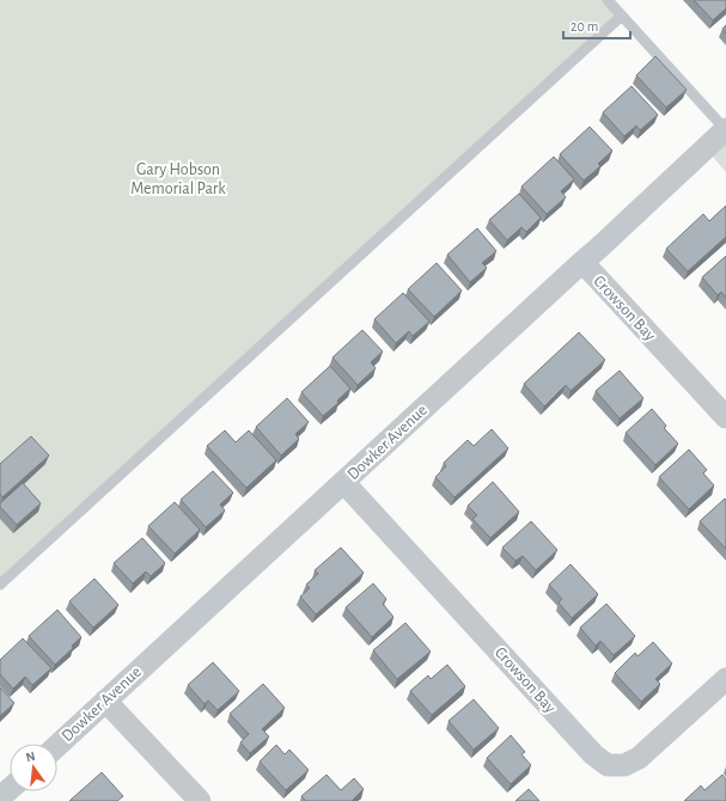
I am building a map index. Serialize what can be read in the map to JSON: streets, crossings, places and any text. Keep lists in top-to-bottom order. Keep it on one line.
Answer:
{"streets":{"street":["Crowson Bay","Dowker Avenue"]},"crossings":[["Crowson Bay","Dowker Avenue"]],"parks":["Gary Hobson Memorial Park"],"scale_bar":"20 m","north":"top"}
